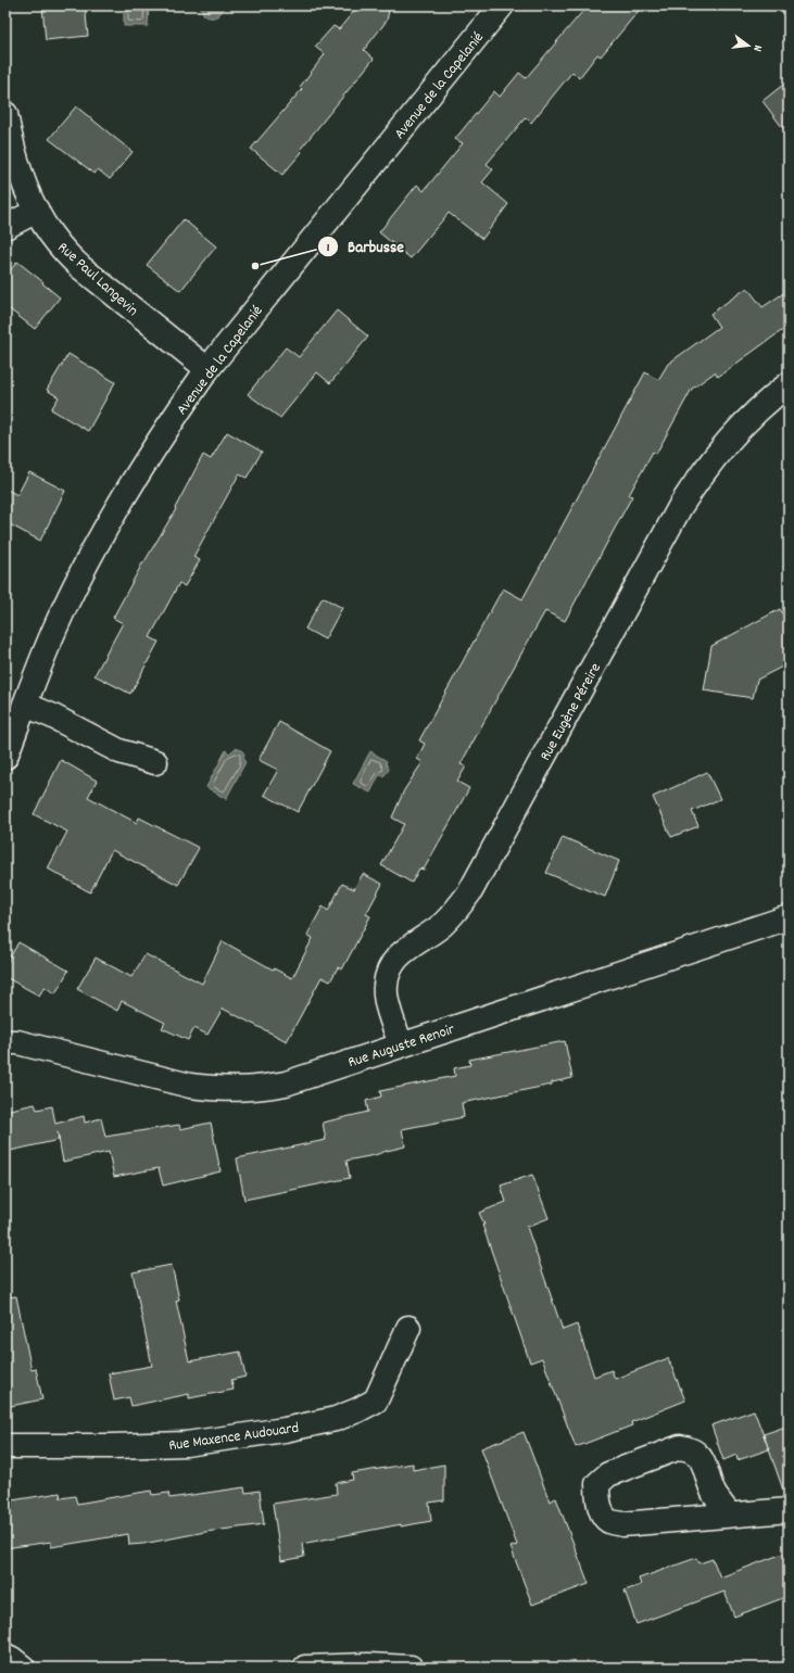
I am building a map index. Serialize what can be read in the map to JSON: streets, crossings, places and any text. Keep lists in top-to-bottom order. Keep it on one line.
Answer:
{"streets":{"street":["Avenue de la Capelanié","Rue Paul Langevin","Rue Eugène Péreire","Rue Auguste Renoir","Rue Maxence Audouard"]},"crossings":[["Avenue de la Capelanié","Rue Paul Langevin"],["Rue Eugène Péreire","Rue Auguste Renoir"]],"places":["Barbusse"],"north":"right"}
